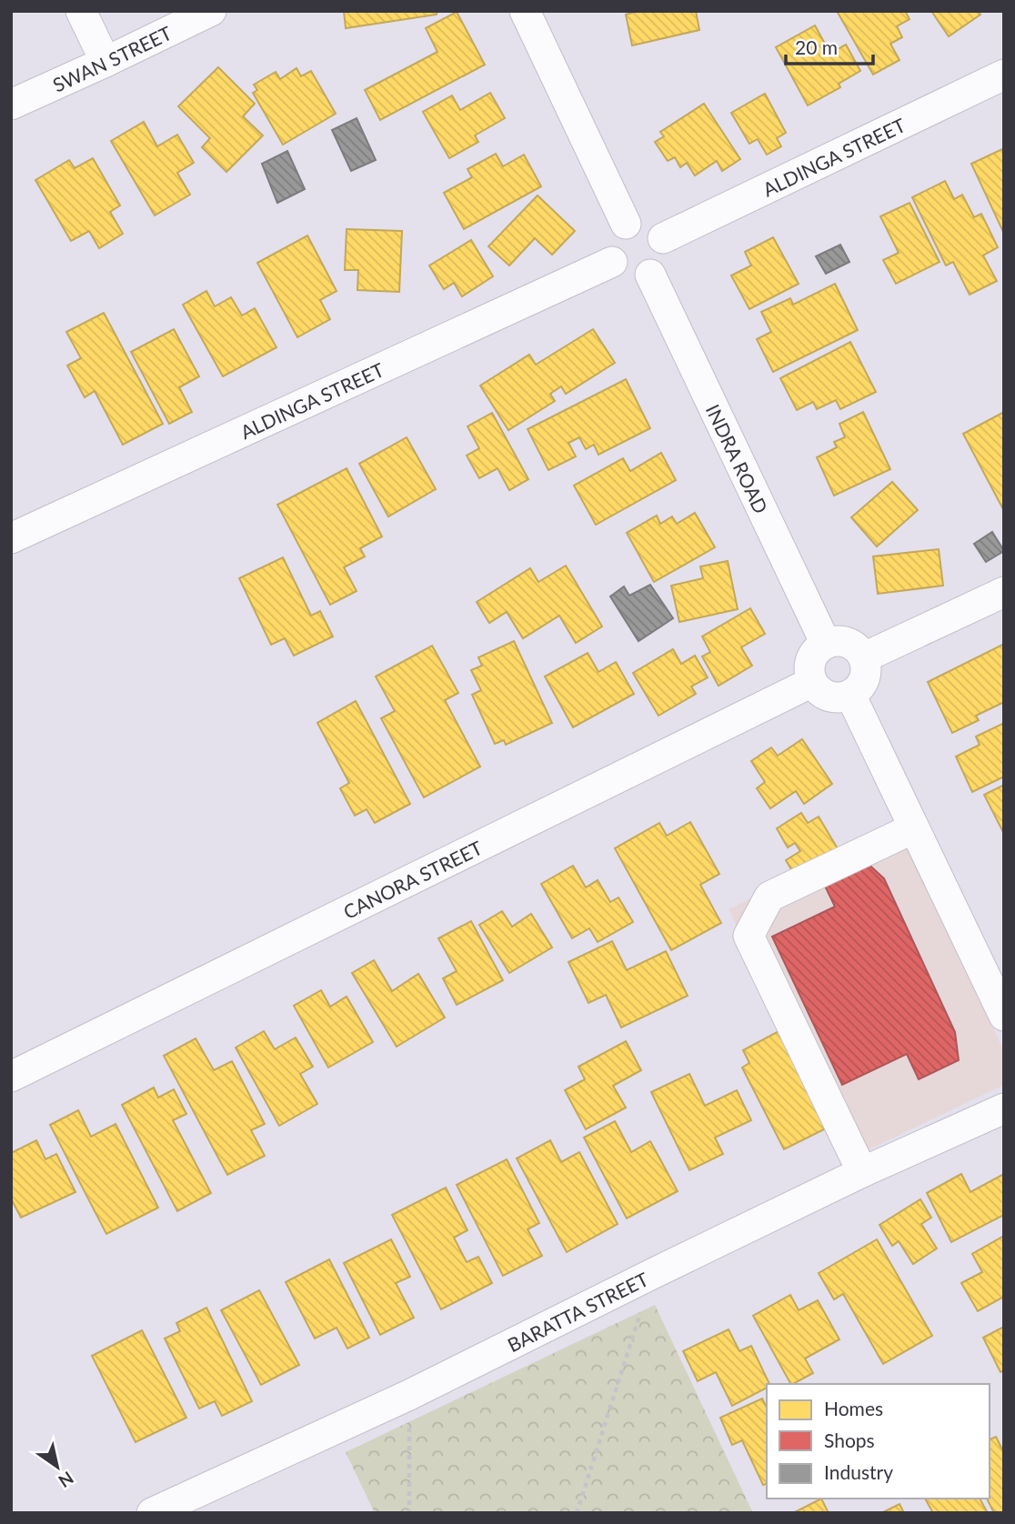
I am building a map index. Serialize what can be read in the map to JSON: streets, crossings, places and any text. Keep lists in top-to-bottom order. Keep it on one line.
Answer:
{"streets":{"street":["SWAN STREET","ALDINGA STREET","INDRA ROAD","CANORA STREET","BARATTA STREET"]},"crossings":[["ALDINGA STREET","INDRA ROAD"],["INDRA ROAD","CANORA STREET"]],"legend":["Homes","Shops","Industry"],"scale_bar":"20 m","north":"bottom right"}
